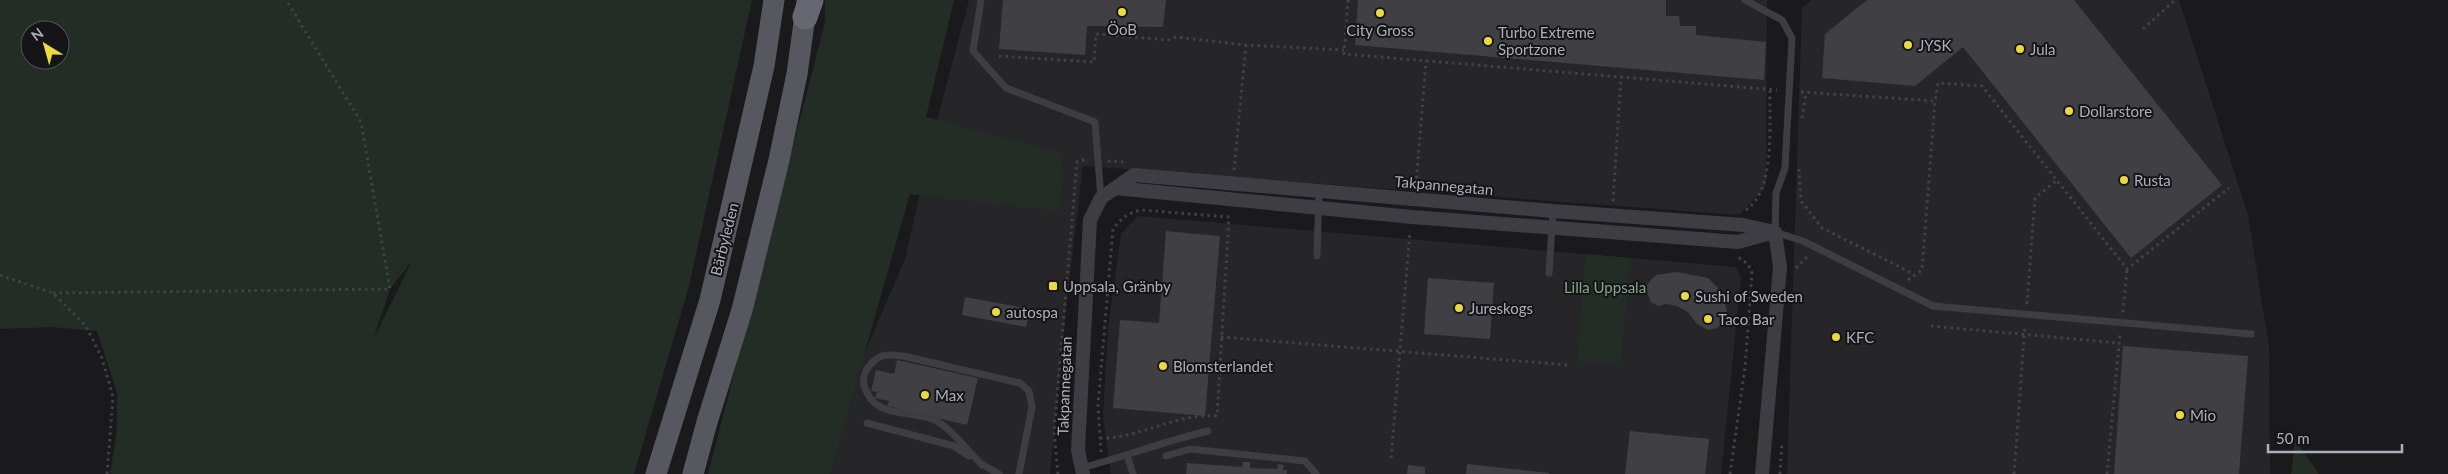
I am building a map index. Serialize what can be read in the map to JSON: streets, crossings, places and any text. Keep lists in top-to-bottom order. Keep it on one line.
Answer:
{"streets":{"main road":["Bärbyleden"],"street":["Takpannegatan"]},"parks":["Lilla Uppsala"],"places":{"other":["ÖoB","City Gross","Turbo Extreme Sportzone","JYSK","Jula","Dollarstore","Rusta","Sushi of Sweden","Jureskogs","autospa","Taco Bar","KFC","Blomsterlandet","Max","Mio"],"transit":["Uppsala, Gränby"]},"scale_bar":"50 m","north":"top left"}
